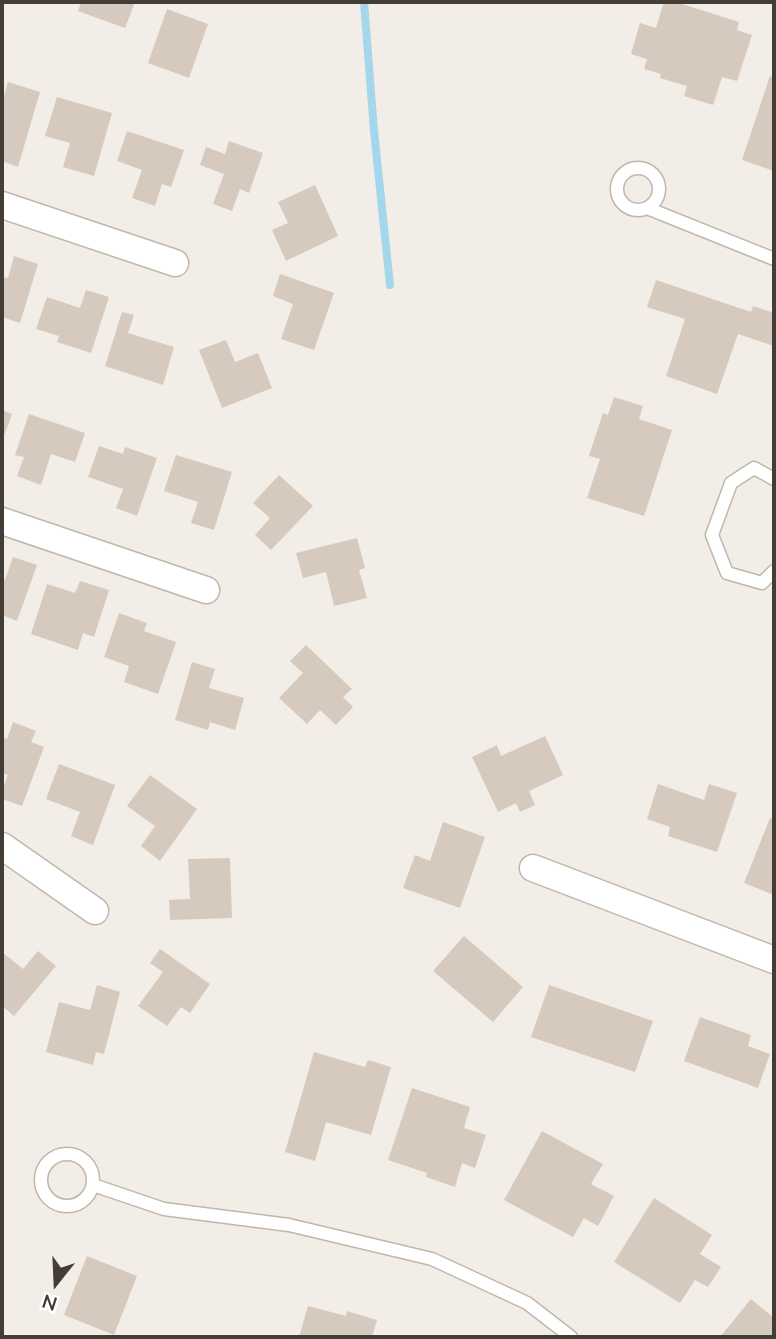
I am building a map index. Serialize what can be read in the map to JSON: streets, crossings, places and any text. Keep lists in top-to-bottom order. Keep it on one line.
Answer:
{"north":"bottom"}
